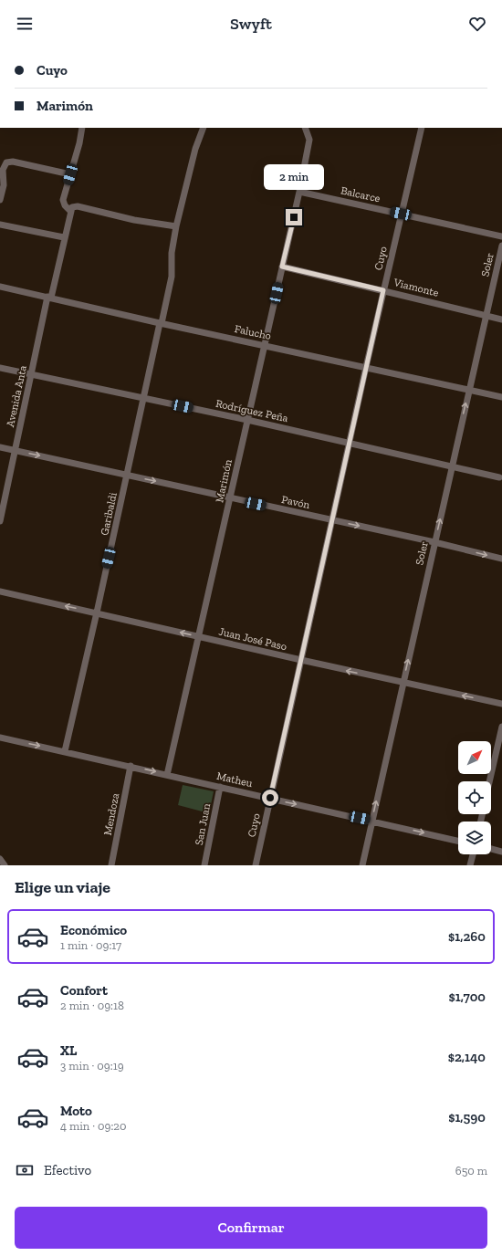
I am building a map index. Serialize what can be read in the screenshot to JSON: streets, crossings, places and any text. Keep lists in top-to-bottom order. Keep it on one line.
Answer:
{"streets":{"street":["Balcarce","Cuyo","Soler","Viamonte","Falucho","Avenida Anta","Rodríguez Peña","Marimón","Pavón","Garibaldi","Juan José Paso","Matheu","Mendoza","San Juan"]},"crossings":[["Balcarce","Cuyo"],["Balcarce","Marimón"],["Cuyo","Viamonte"],["Cuyo","Falucho"],["Cuyo","Rodríguez Peña"],["Cuyo","Pavón"],["Cuyo","Juan José Paso"],["Cuyo","Matheu"],["Soler","Viamonte"],["Soler","Falucho"],["Soler","Rodríguez Peña"],["Soler","Pavón"],["Soler","Juan José Paso"],["Soler","Matheu"],["Viamonte","Marimón"],["Falucho","Avenida Anta"],["Falucho","Marimón"],["Falucho","Garibaldi"],["Avenida Anta","Rodríguez Peña"],["Avenida Anta","Pavón"],["Rodríguez Peña","Marimón"],["Rodríguez Peña","Garibaldi"],["Marimón","Pavón"],["Marimón","Juan José Paso"],["Marimón","Matheu"],["Pavón","Garibaldi"],["Garibaldi","Juan José Paso"],["Garibaldi","Matheu"],["Matheu","Mendoza"],["Matheu","San Juan"]],"one_way":["Soler","Pavón","Juan José Paso","Matheu"],"north":"top right","page":{"header":"Swyft","banner":["Cuyo","Marimón"],"bubble":"2 min","heading":"Elige un viaje","list":[{"name":"Económico","note":"1 min · 09:17","value":"$1,260"},{"name":"Confort","note":"2 min · 09:18","value":"$1,700"},{"name":"XL","note":"3 min · 09:19","value":"$2,140"},{"name":"Moto","note":"4 min · 09:20","value":"$1,590"}],"pay":["Efectivo","650 m"],"buttons":"Confirmar"}}
